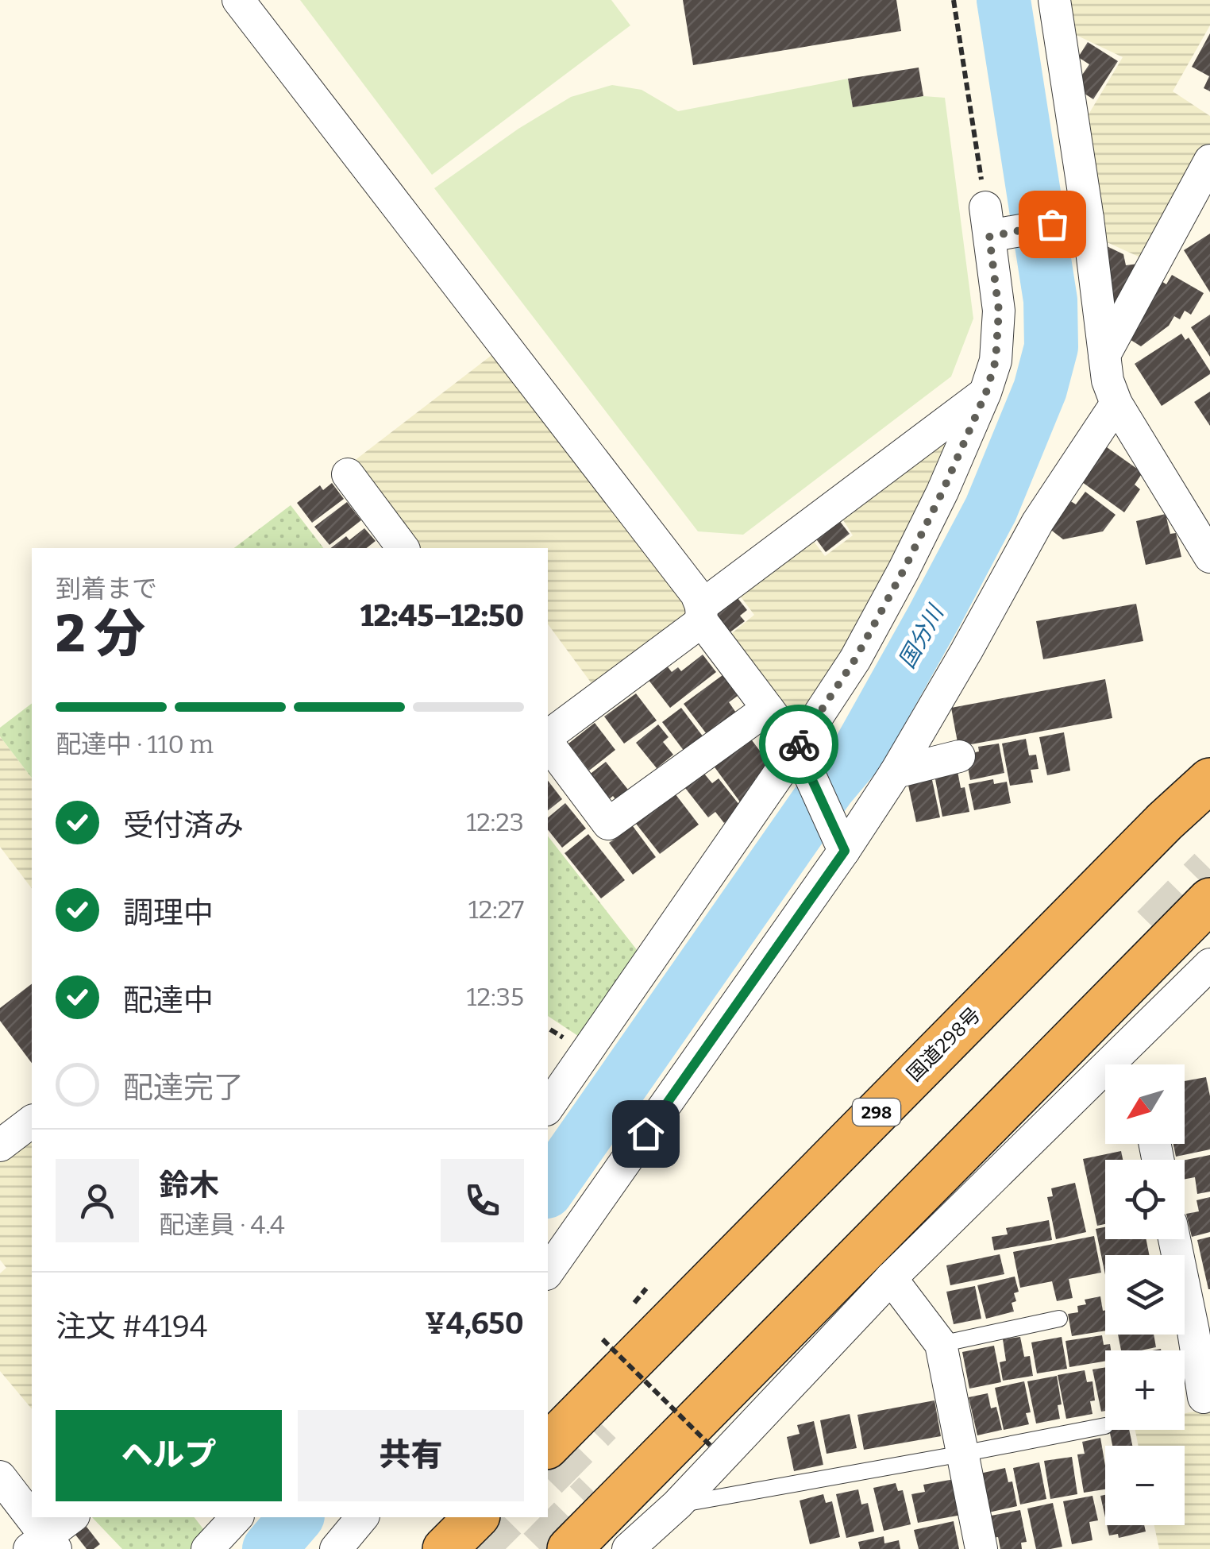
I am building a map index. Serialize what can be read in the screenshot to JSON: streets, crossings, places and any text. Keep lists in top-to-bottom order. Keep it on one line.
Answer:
{"streets":{"highway":["国道298号","298"]},"water":["国分川"],"north":"bottom left","page":{"heading":["2 分","到着まで","12:45–12:50"],"panel":["鈴木","配達員 · 4.4","注文 #4194","¥4,650"],"bar":"配達中 · 110 m","list":[["受付済み","12:23"],["調理中","12:27"],["配達中","12:35"],"配達完了"],"map_buttons":["+","−"],"buttons":["ヘルプ","共有"]}}
